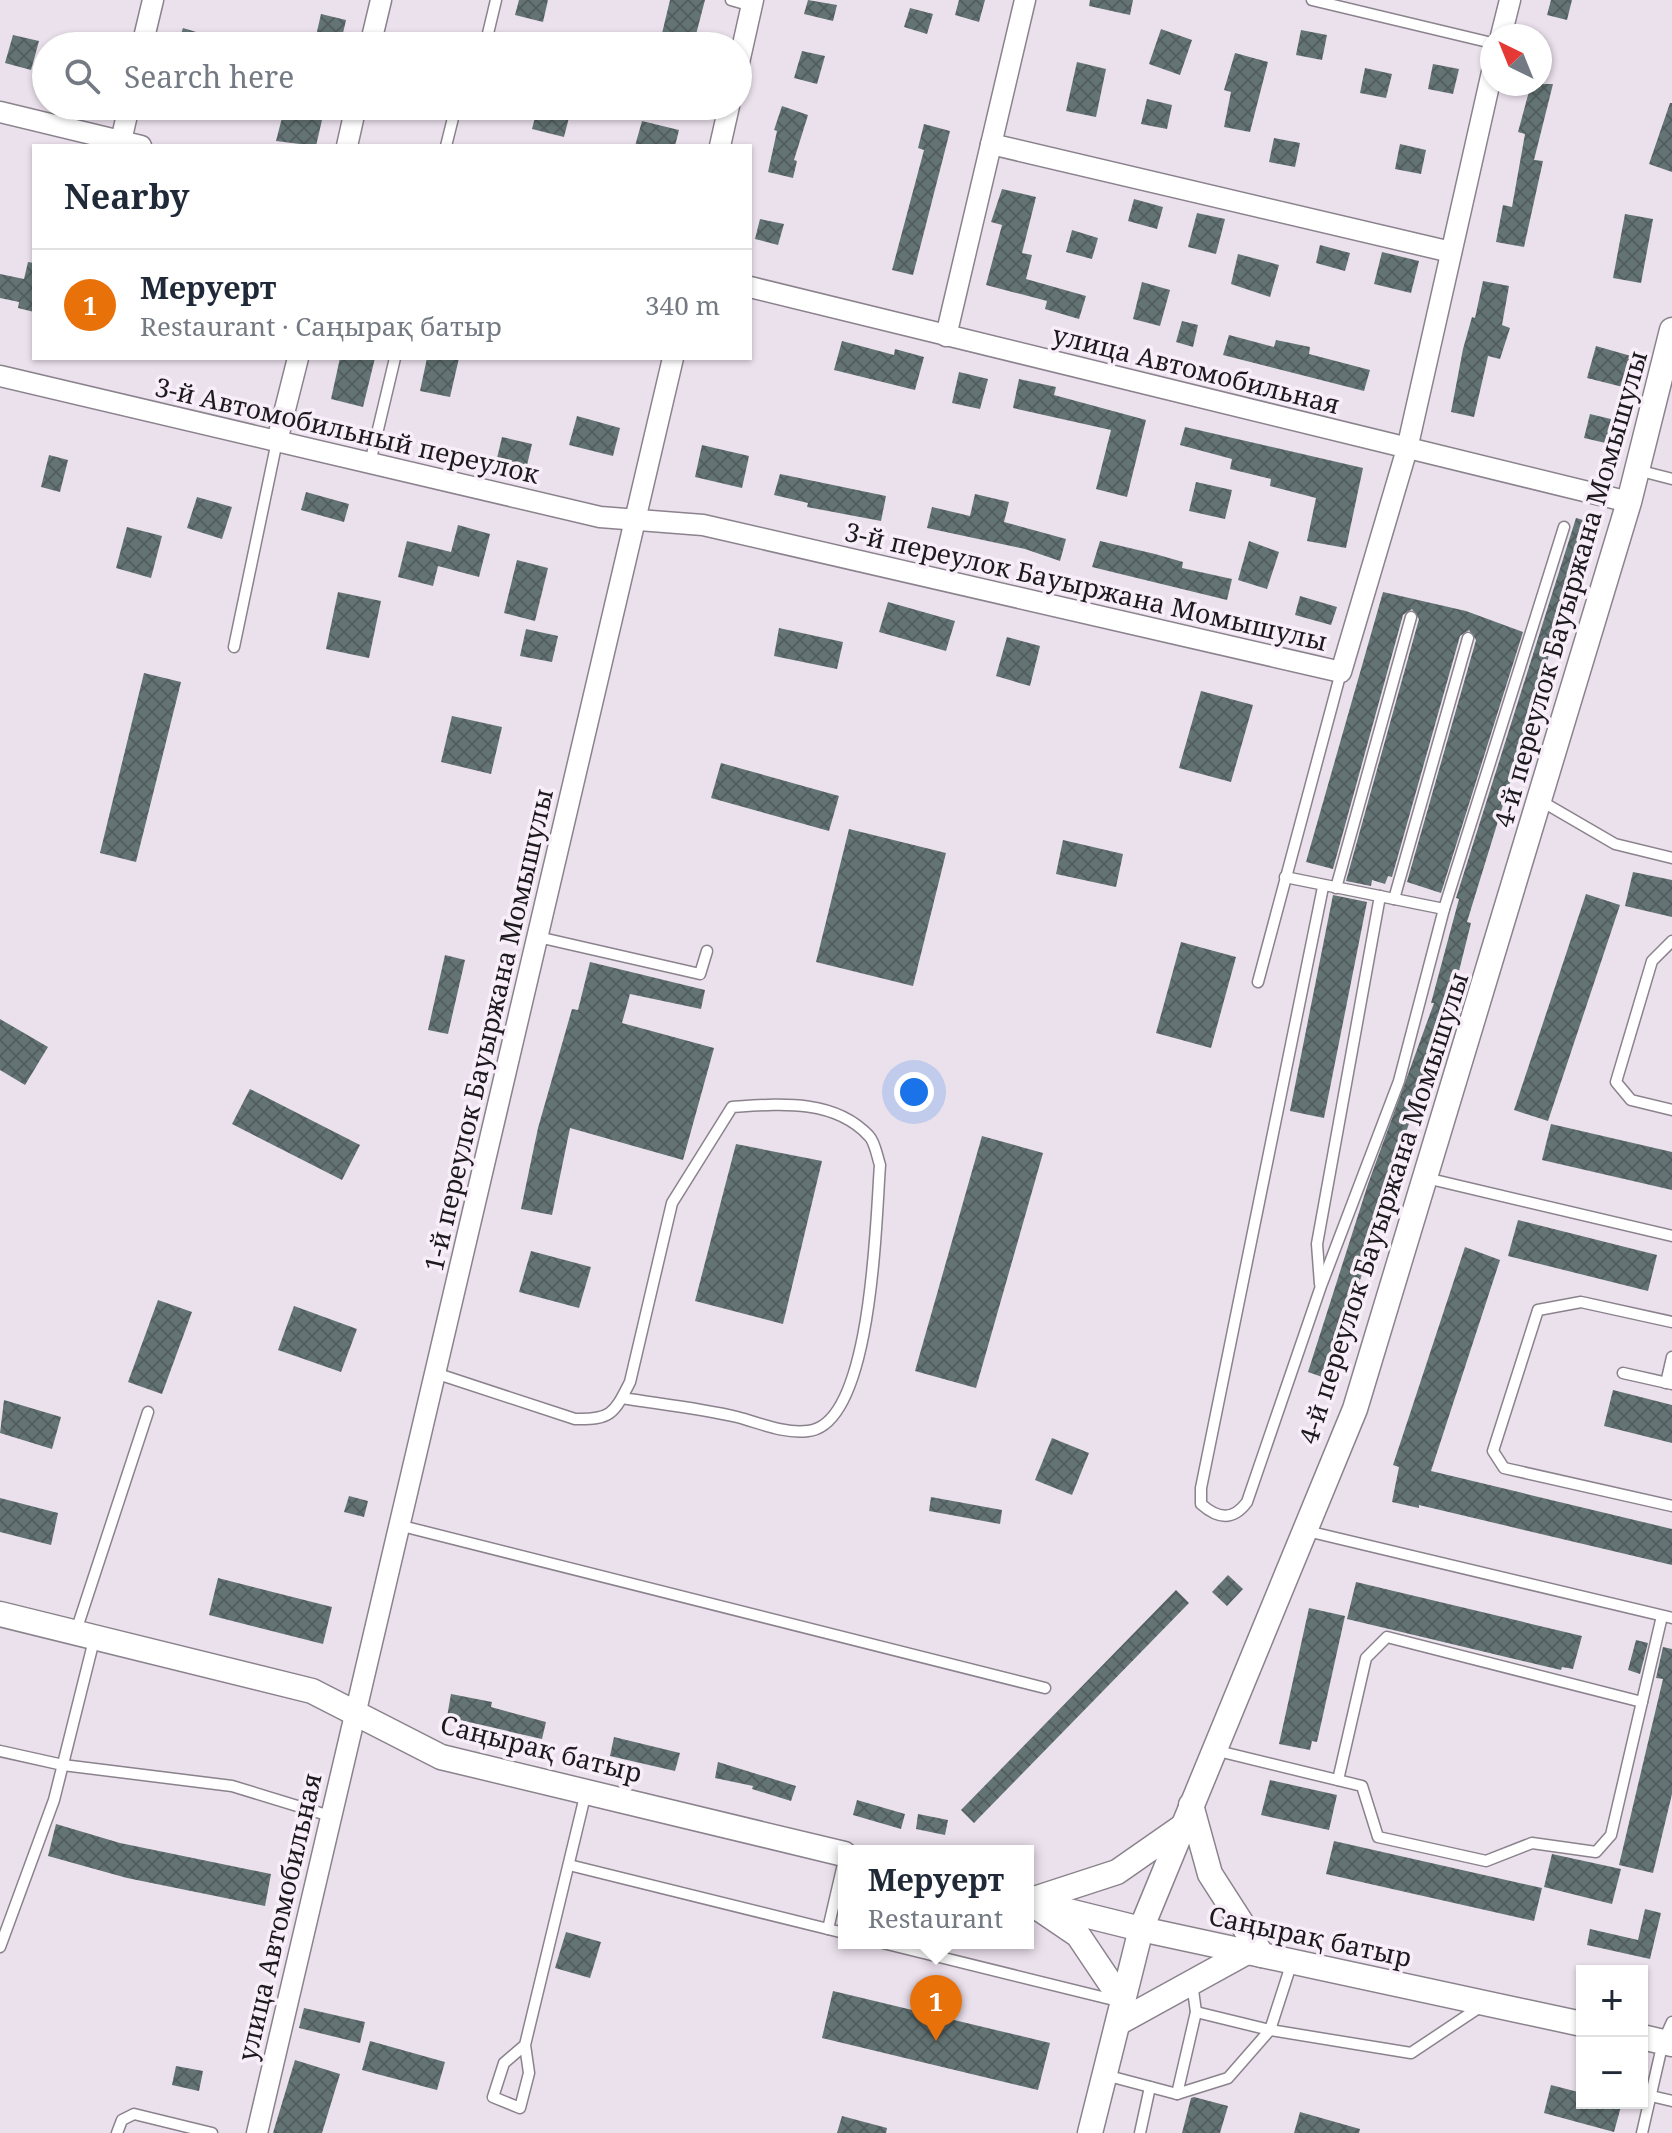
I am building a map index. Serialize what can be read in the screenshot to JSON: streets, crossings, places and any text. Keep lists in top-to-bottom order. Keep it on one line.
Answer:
{"streets":{"street":["улица Автомобильная","3-й Автомобильный переулок","3-й переулок Бауыржана Момышулы","4-й переулок Бауыржана Момышулы","1-й переулок Бауыржана Момышулы","Саңырақ батыр"]},"crossings":[["улица Автомобильная","3-й переулок Бауыржана Момышулы"],["улица Автомобильная","4-й переулок Бауыржана Момышулы"],["улица Автомобильная","1-й переулок Бауыржана Момышулы"],["улица Автомобильная","Саңырақ батыр"],["3-й Автомобильный переулок","3-й переулок Бауыржана Момышулы"],["3-й Автомобильный переулок","1-й переулок Бауыржана Момышулы"],["3-й переулок Бауыржана Момышулы","1-й переулок Бауыржана Момышулы"],["4-й переулок Бауыржана Момышулы","Саңырақ батыр"],["1-й переулок Бауыржана Момышулы","Саңырақ батыр"]],"north":"top left","page":{"search":"Search here","heading":"Nearby","list":[{"mark":"1","name":"Меруерт","note":"Restaurant · Саңырақ батыр","value":"340 m"}],"popup":["Меруерт","Restaurant"],"map_buttons":["+","−"],"pins":"1"}}
